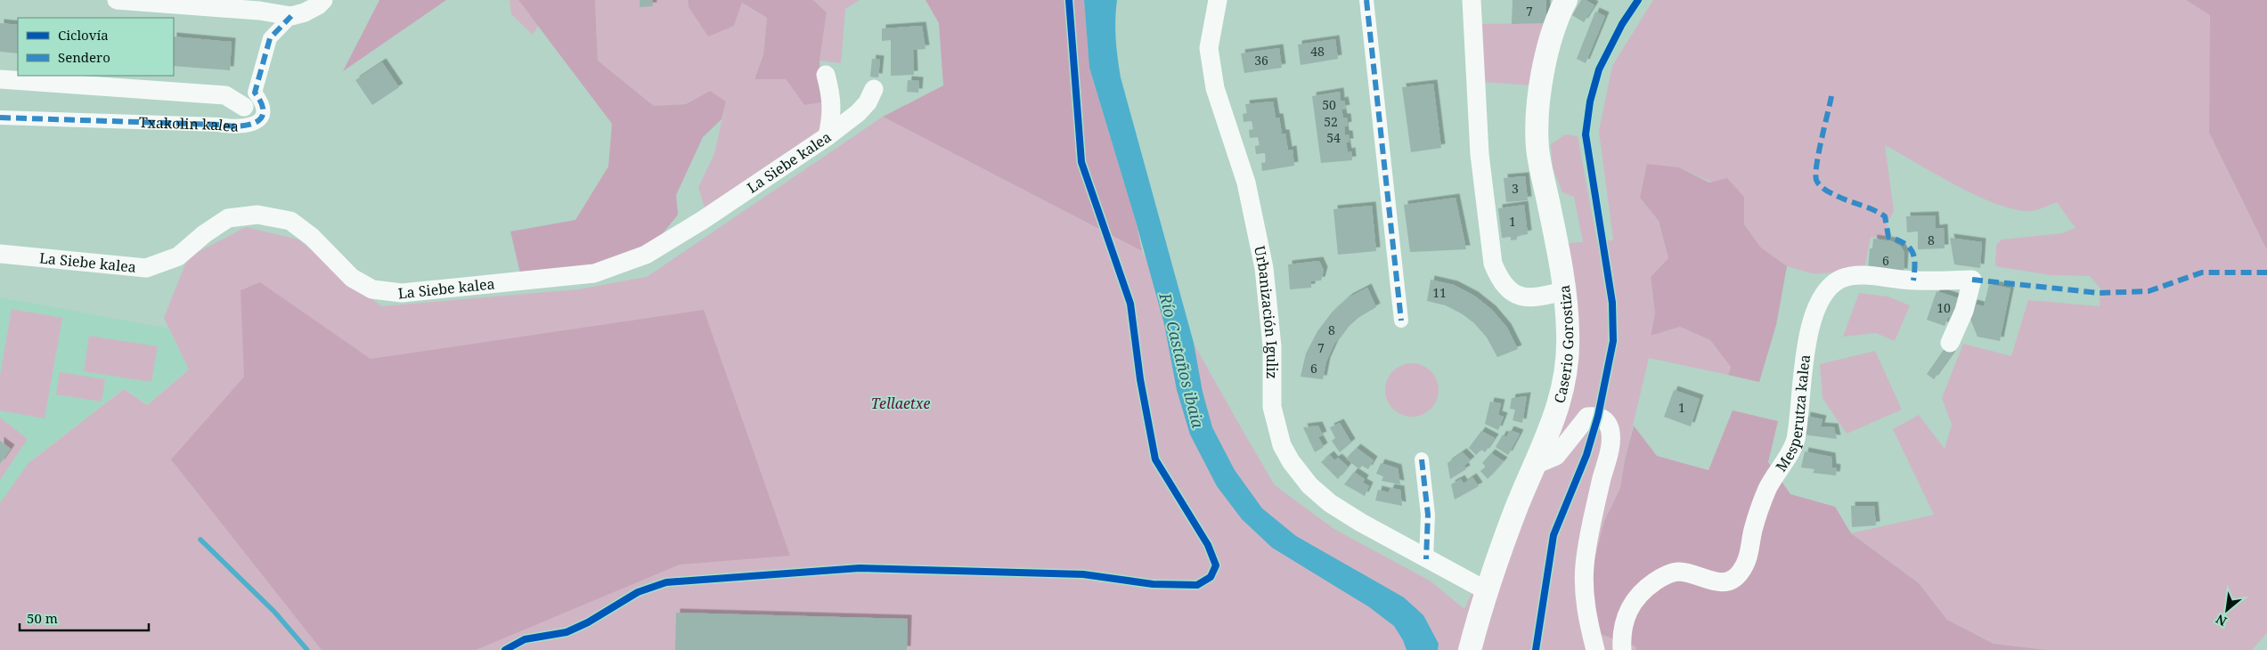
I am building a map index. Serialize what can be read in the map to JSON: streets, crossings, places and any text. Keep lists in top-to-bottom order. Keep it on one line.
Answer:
{"streets":{"street":["Txakolin kalea","La Siebe kalea","Urbanización Iguliz","Caserio Gorostiza","Mesperutza kalea"]},"crossings":[["Urbanización Iguliz","Caserio Gorostiza"]],"water":["Río Castaños ibaia"],"parks":["Tellaetxe"],"house_numbers":["7","48","36","50","52","54","3","1","8","6","11","10","8","7","6","1"],"legend":["Ciclovía","Sendero"],"scale_bar":"50 m","north":"bottom left"}
